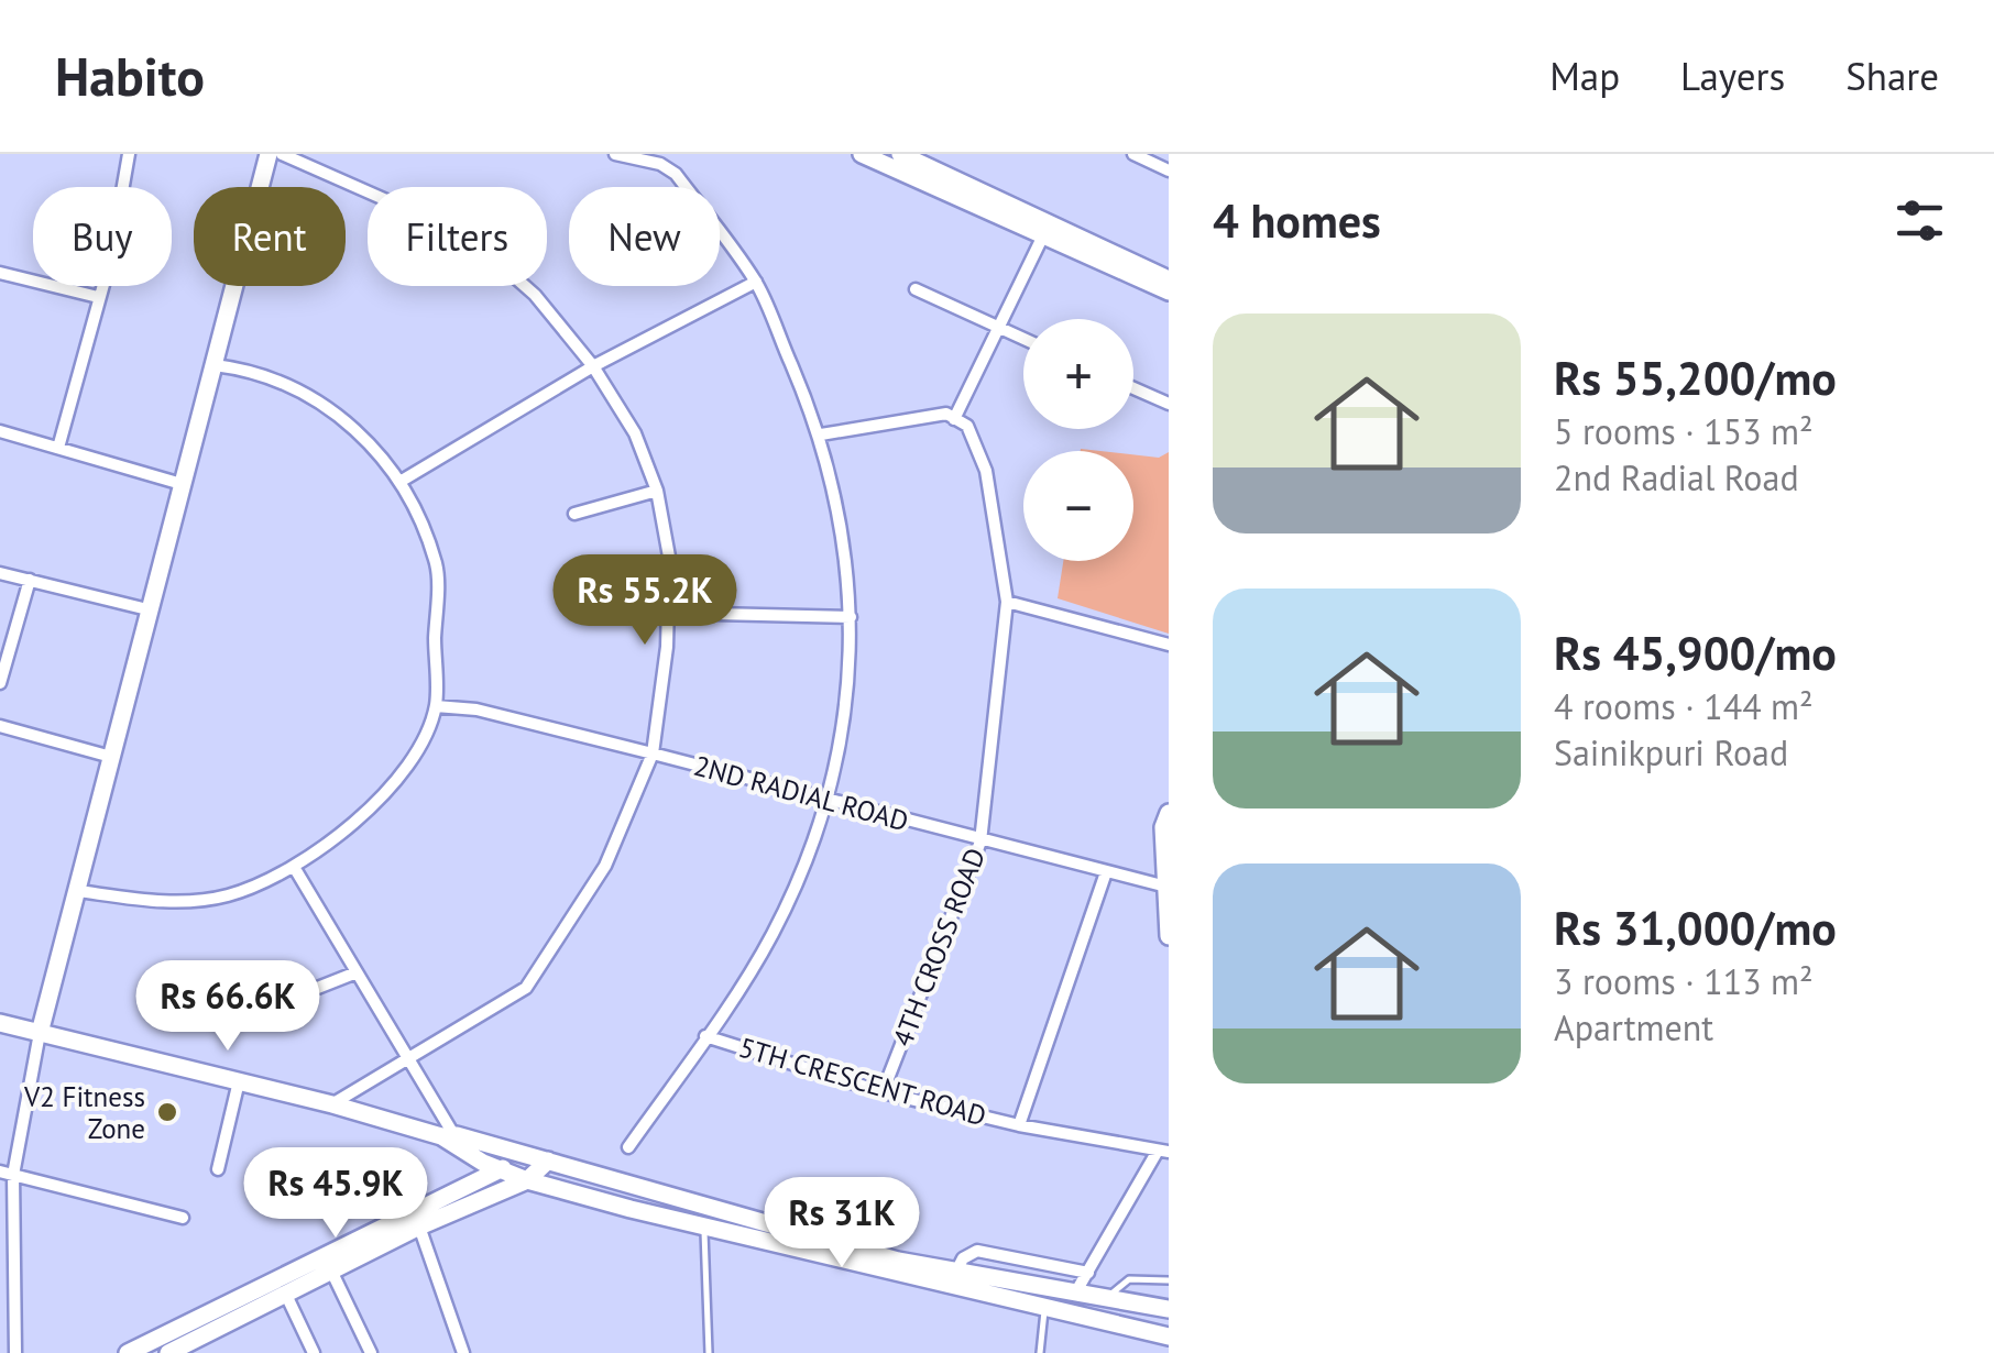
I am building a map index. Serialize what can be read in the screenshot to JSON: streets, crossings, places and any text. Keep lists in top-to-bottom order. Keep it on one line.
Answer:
{"streets":{"street":["2ND RADIAL ROAD","4TH CROSS ROAD","5TH CRESCENT ROAD"]},"crossings":[["2ND RADIAL ROAD","4TH CROSS ROAD"],["2ND RADIAL ROAD","5TH CRESCENT ROAD"],["4TH CROSS ROAD","5TH CRESCENT ROAD"]],"places":["V2 Fitness Zone"],"page":{"header":"Habito","nav":["Map","Layers","Share"],"heading":"4 homes","chip":["Buy","Rent","Filters","New"],"list":[{"name":"Rs 55,200/mo","note":"5 rooms · 153 m² · 2nd Radial Road"},{"name":"Rs 45,900/mo","note":"4 rooms · 144 m² · Sainikpuri Road"},{"name":"Rs 31,000/mo","note":"3 rooms · 113 m² · Apartment"}],"map_buttons":["+","−"],"price":["Rs 55.2K","Rs 66.6K","Rs 45.9K","Rs 31K"]}}
